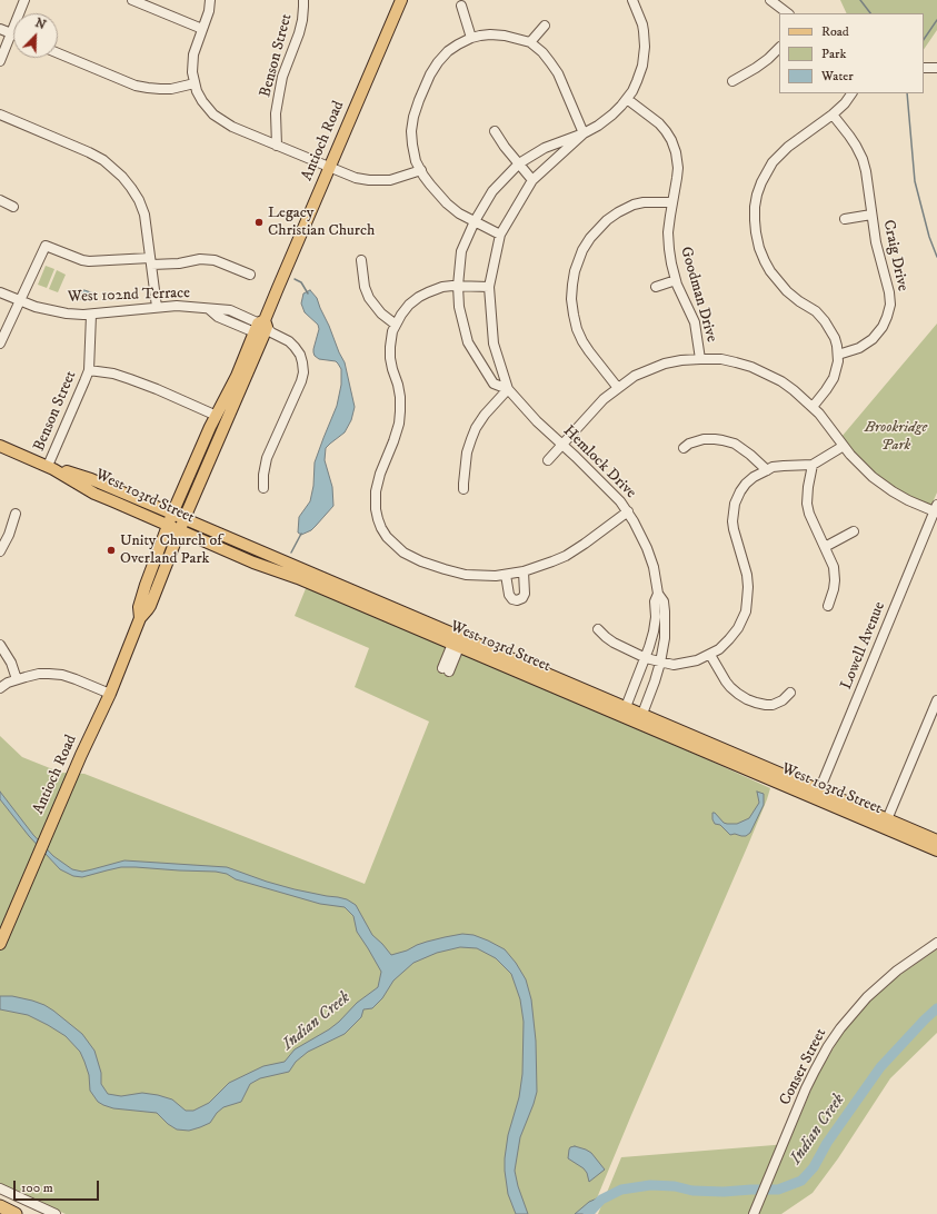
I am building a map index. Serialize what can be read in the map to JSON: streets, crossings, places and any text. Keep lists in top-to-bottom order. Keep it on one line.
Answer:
{"streets":{"main road":["Antioch Road","West 103rd Street"],"street":["Benson Street","Craig Drive","Goodman Drive","West 102nd Terrace","Hemlock Drive","Lowell Avenue","Conser Street"]},"crossings":[["Benson Street","West 102nd Terrace"],["Benson Street","West 103rd Street"],["Antioch Road","West 102nd Terrace"],["Antioch Road","West 103rd Street"],["Goodman Drive","Hemlock Drive"],["Hemlock Drive","West 103rd Street"],["West 103rd Street","Lowell Avenue"]],"water":["Indian Creek"],"parks":["Brookridge Park"],"places":["Legacy Christian Church","Unity Church of Overland Park"],"legend":["Road","Park","Water"],"scale_bar":"100 m","north":"top right"}
